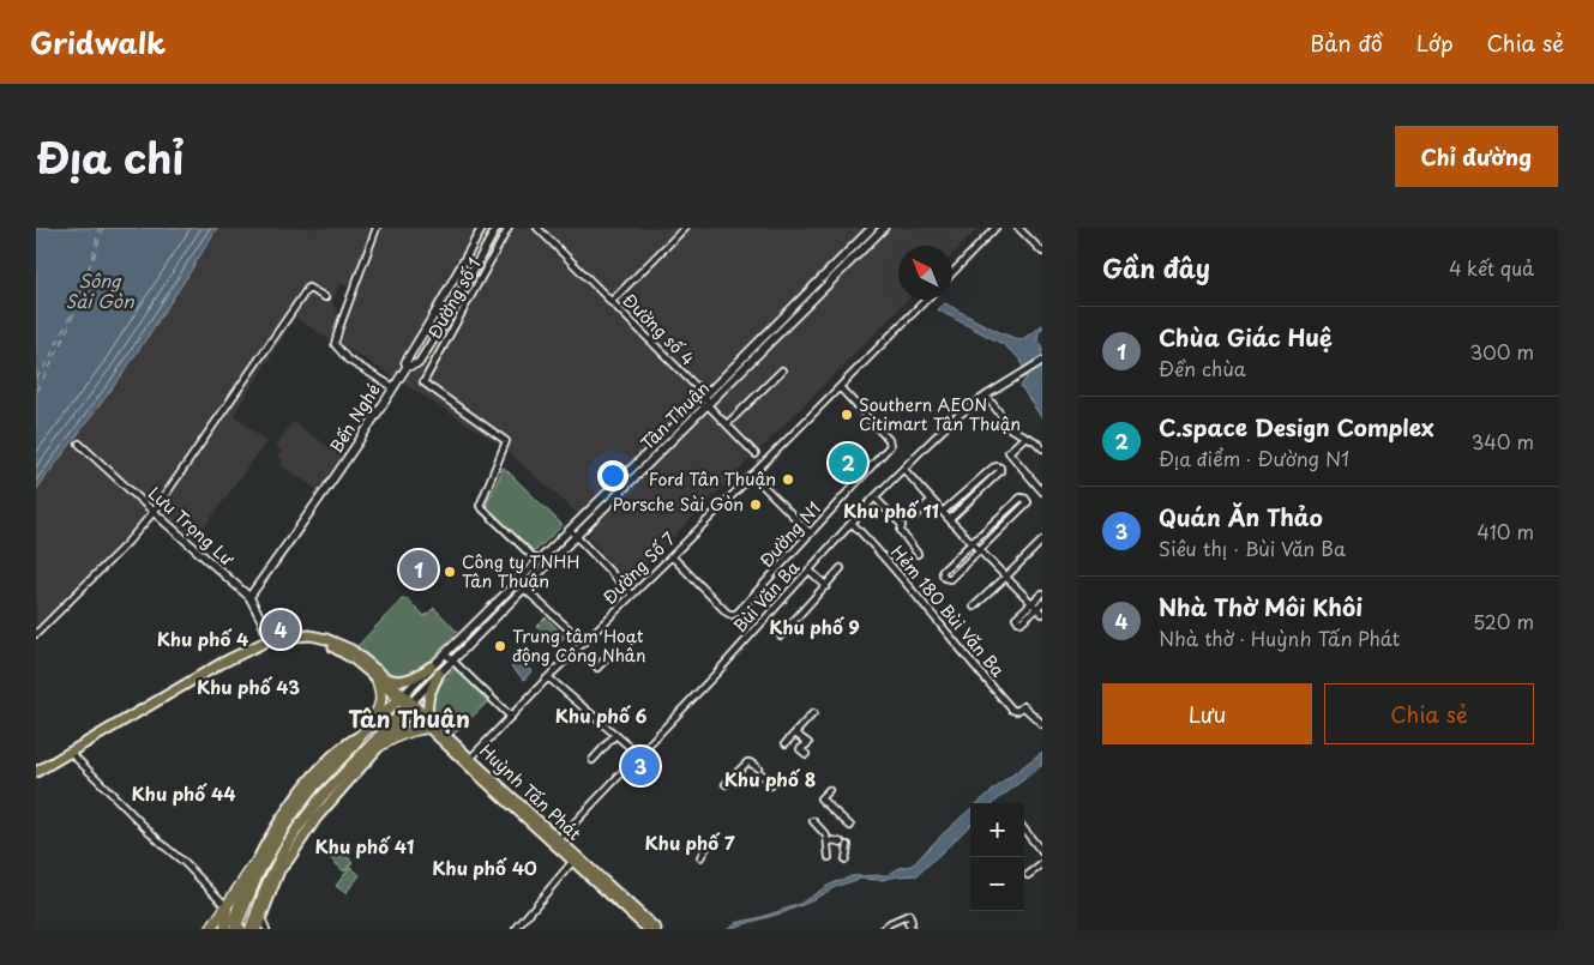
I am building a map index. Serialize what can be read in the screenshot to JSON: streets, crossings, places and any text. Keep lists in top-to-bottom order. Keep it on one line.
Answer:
{"streets":{"main road":["Huỳnh Tấn Phát"],"street":["Đường số 1","Đường số 4","Tân Thuận","Bến Nghé","Lưu Trọng Lư","Đường N1","Đường Số 7","Bùi Văn Ba","Hẻm 180 Bùi Văn Ba"]},"crossings":[["Đường số 1","Tân Thuận"],["Đường số 4","Tân Thuận"],["Tân Thuận","Huỳnh Tấn Phát"],["Bến Nghé","Lưu Trọng Lư"],["Lưu Trọng Lư","Huỳnh Tấn Phát"],["Đường N1","Đường Số 7"],["Đường Số 7","Huỳnh Tấn Phát"],["Bùi Văn Ba","Hẻm 180 Bùi Văn Ba"],["Bùi Văn Ba","Huỳnh Tấn Phát"]],"districts":["Khu phố 11","Khu phố 9","Khu phố 4","Khu phố 43","Khu phố 6","Tân Thuận","Khu phố 8","Khu phố 44","Khu phố 7","Khu phố 41","Khu phố 40"],"water":["Sông Sài Gòn"],"places":["Southern AEON Citimart Tân Thuận","Ford Tân Thuận","Porsche Sài Gòn","Công ty TNHH Tân Thuận","Trung tâm Hoạt động Công Nhân"],"north":"top left","page":{"header":"Gridwalk","nav":["Bản đồ","Lớp","Chia sẻ"],"title":"Địa chỉ","buttons":["Chỉ đường",["Lưu","Chia sẻ"]],"heading":["Gần đây","4 kết quả"],"list":[{"mark":"1","name":"Chùa Giác Huệ","note":"Đền chùa","value":"300 m"},{"mark":"2","name":"C.space Design Complex","note":"Địa điểm · Đường N1","value":"340 m"},{"mark":"3","name":"Quán Ăn Thảo","note":"Siêu thị · Bùi Văn Ba","value":"410 m"},{"mark":"4","name":"Nhà Thờ Môi Khôi","note":"Nhà thờ · Huỳnh Tấn Phát","value":"520 m"}],"pins":["2","1","4","3"],"map_buttons":["+","−"]}}
